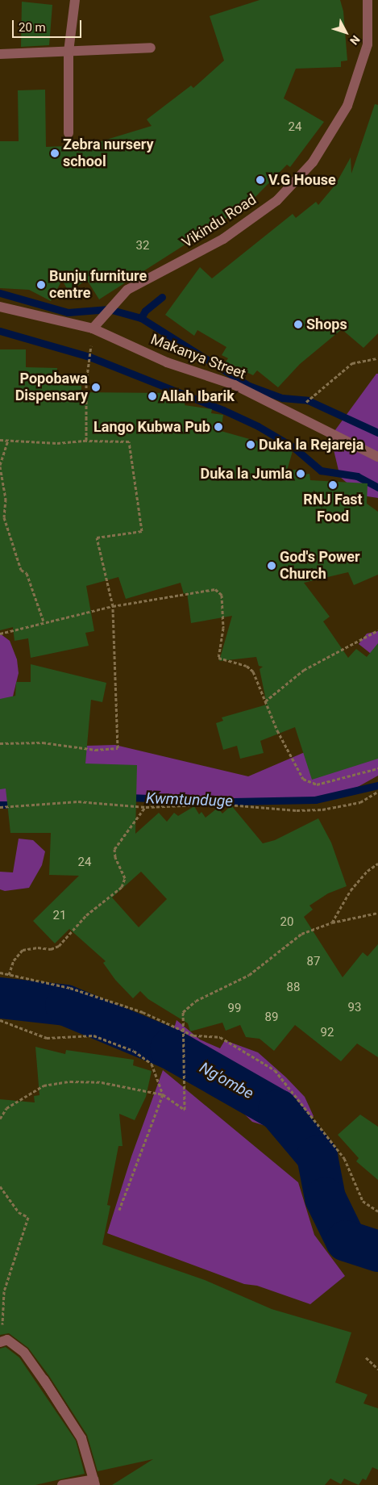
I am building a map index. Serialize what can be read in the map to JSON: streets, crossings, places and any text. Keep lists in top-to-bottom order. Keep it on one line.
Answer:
{"streets":{"street":["Vikindu Road","Makanya Street"]},"crossings":[["Vikindu Road","Makanya Street"]],"water":["Kwmtunduge","Ng'ombe"],"places":["Zebra nursery school","V.G House","Bunju furniture centre","Shops","Popobawa Dispensary","Allah Ibarik","Lango Kubwa Pub","Duka la Rejareja","Duka la Jumla","RNJ Fast Food","God's Power Church"],"house_numbers":["24","32","24","21","20","87","88","93","99","89","92"],"scale_bar":"20 m","north":"bottom right"}
